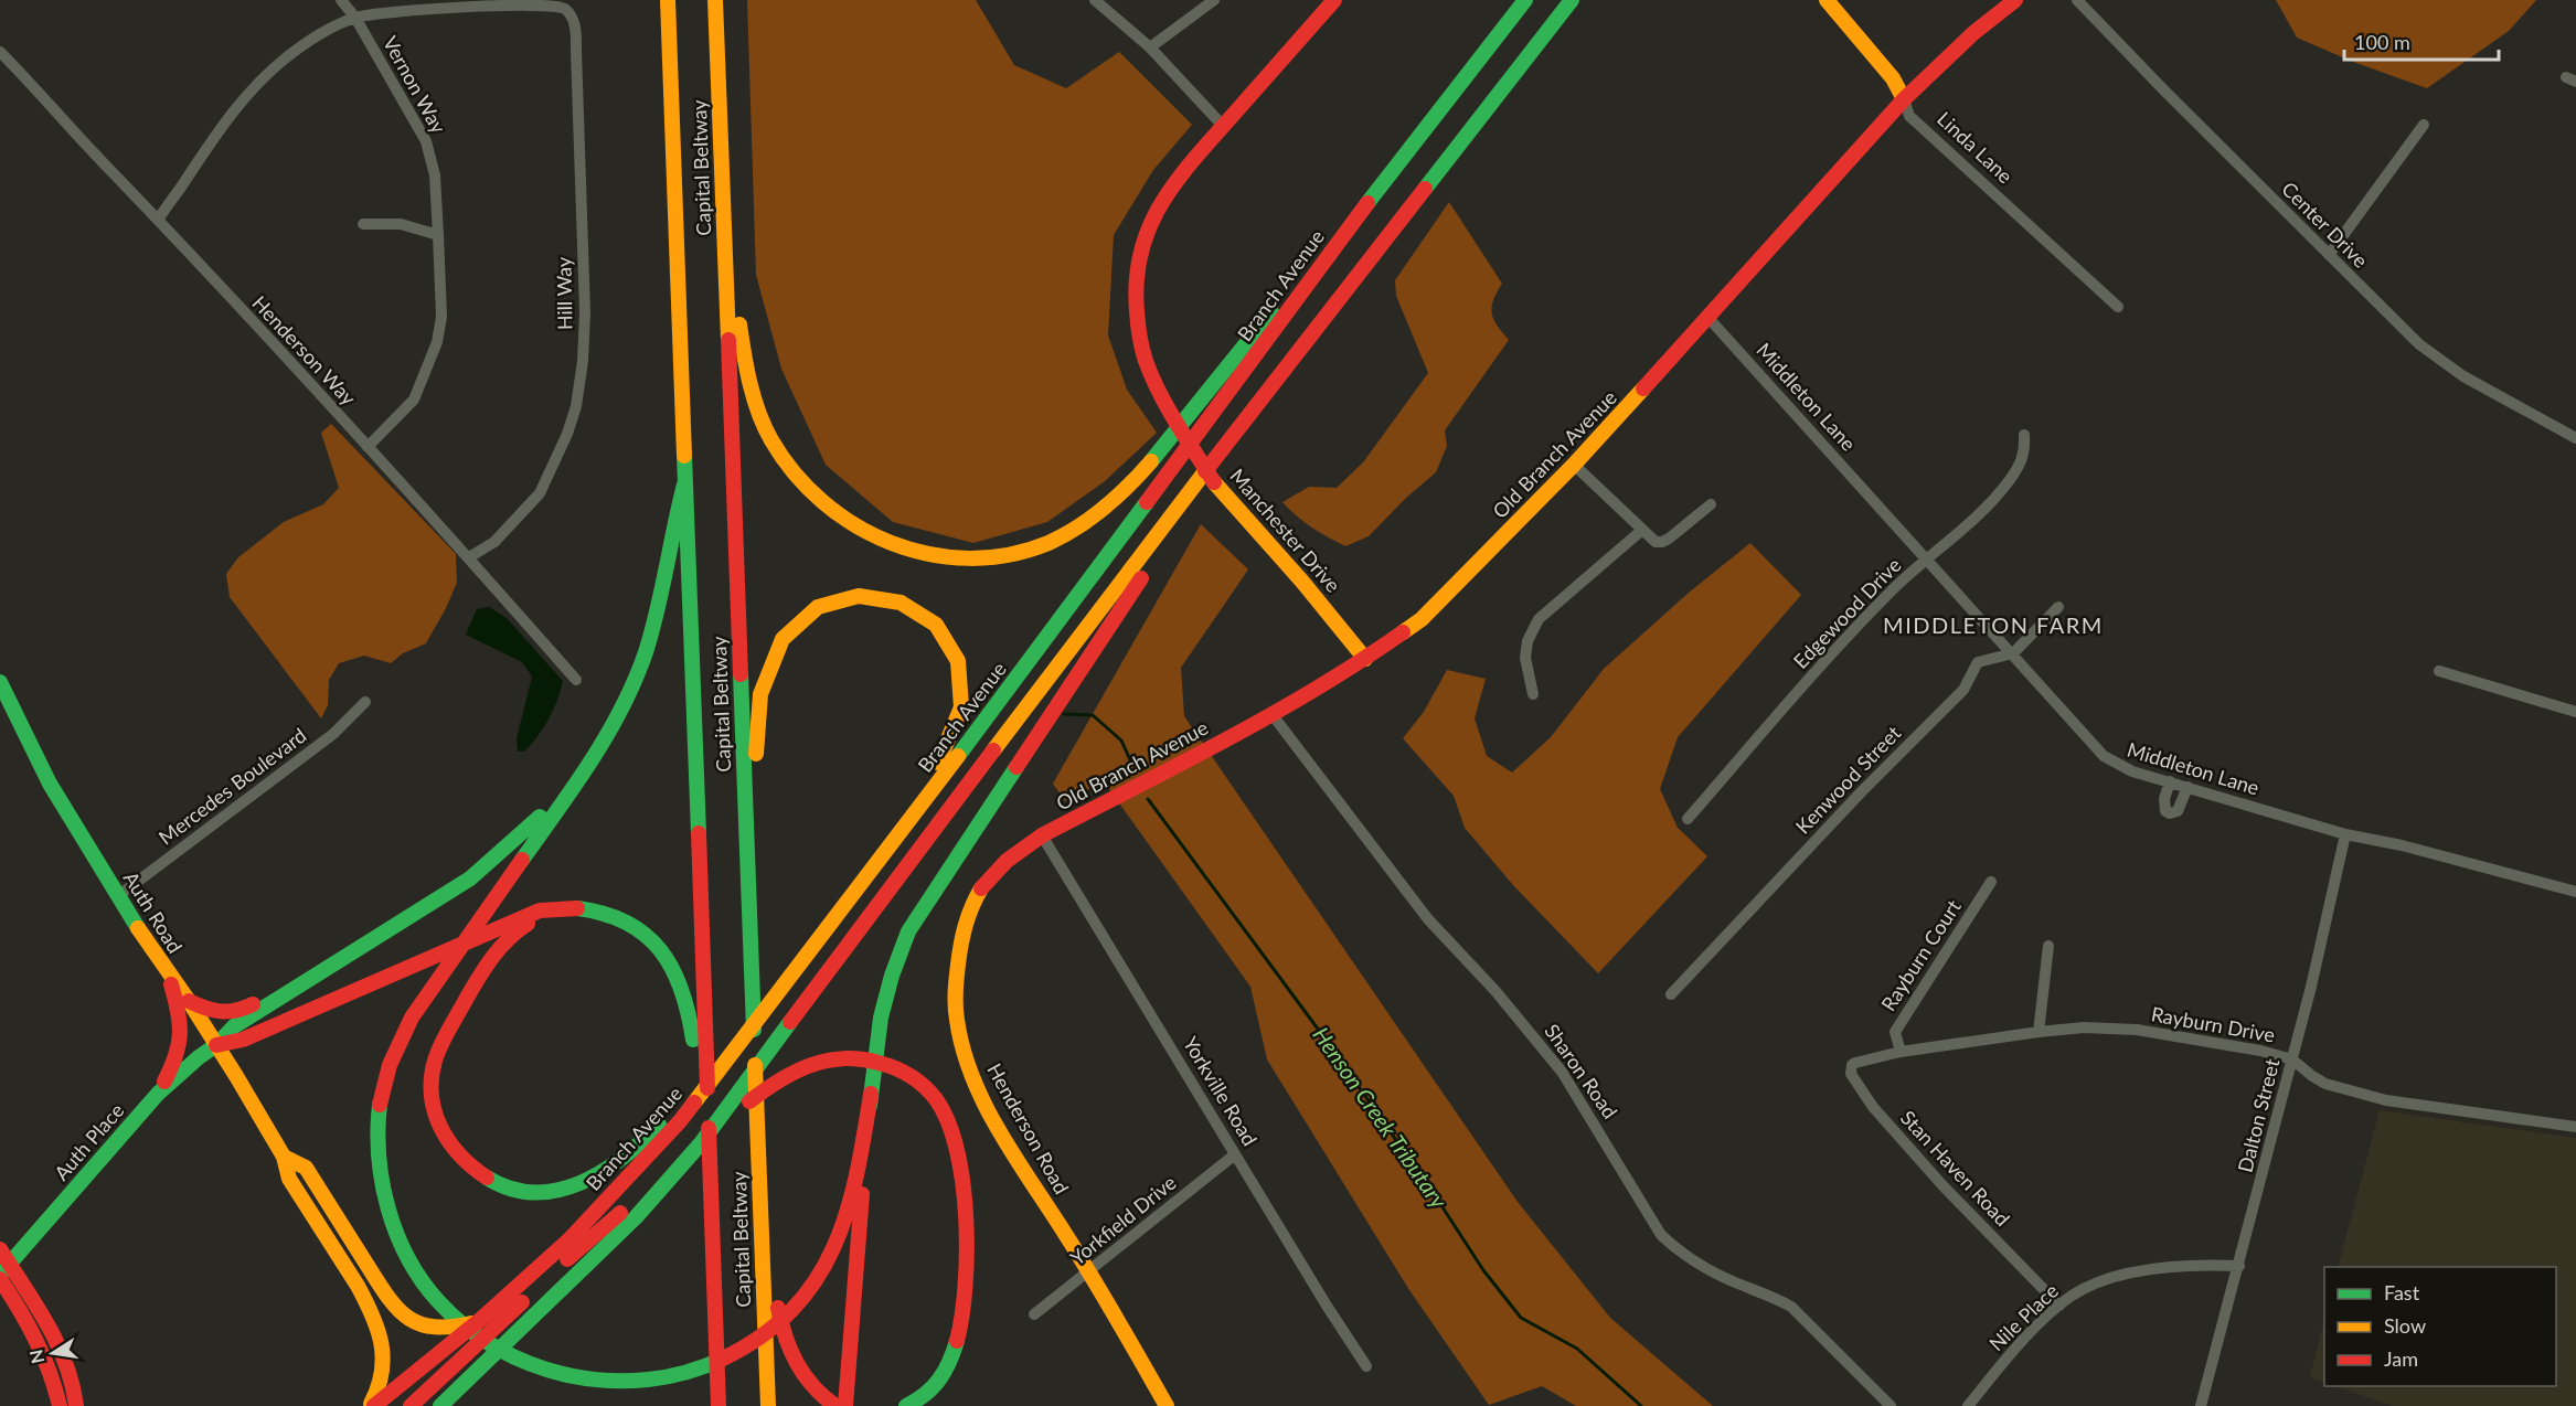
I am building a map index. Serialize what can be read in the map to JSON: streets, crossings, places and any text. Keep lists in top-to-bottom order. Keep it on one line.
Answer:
{"streets":{"main road":["Linda Lane","Capital Beltway","Branch Avenue","Old Branch Avenue","Manchester Drive","Auth Road","Henderson Road","Auth Place"],"street":["Vernon Way","Center Drive","Hill Way","Henderson Way","Middleton Lane","Edgewood Drive","Kenwood Street","Mercedes Boulevard","Rayburn Court","Rayburn Drive","Sharon Road","Yorkville Road","Dalton Street","Stan Haven Road","Yorkfield Drive","Nile Place"]},"crossings":[["Vernon Way","Hill Way"],["Vernon Way","Henderson Way"],["Linda Lane","Old Branch Avenue"],["Branch Avenue","Auth Road"],["Hill Way","Henderson Way"],["Middleton Lane","Old Branch Avenue"],["Middleton Lane","Edgewood Drive"],["Middleton Lane","Kenwood Street"],["Middleton Lane","Dalton Street"],["Old Branch Avenue","Manchester Drive"],["Old Branch Avenue","Sharon Road"],["Old Branch Avenue","Yorkville Road"],["Old Branch Avenue","Henderson Road"],["Mercedes Boulevard","Auth Road"],["Auth Road","Auth Place"],["Rayburn Court","Rayburn Drive"],["Rayburn Drive","Dalton Street"],["Rayburn Drive","Stan Haven Road"],["Yorkville Road","Henderson Road"],["Yorkville Road","Yorkfield Drive"],["Dalton Street","Nile Place"],["Henderson Road","Yorkfield Drive"],["Stan Haven Road","Nile Place"]],"districts":["MIDDLETON FARM"],"water":["Henson Creek Tributary"],"legend":["Fast","Slow","Jam"],"scale_bar":"100 m","north":"left"}
